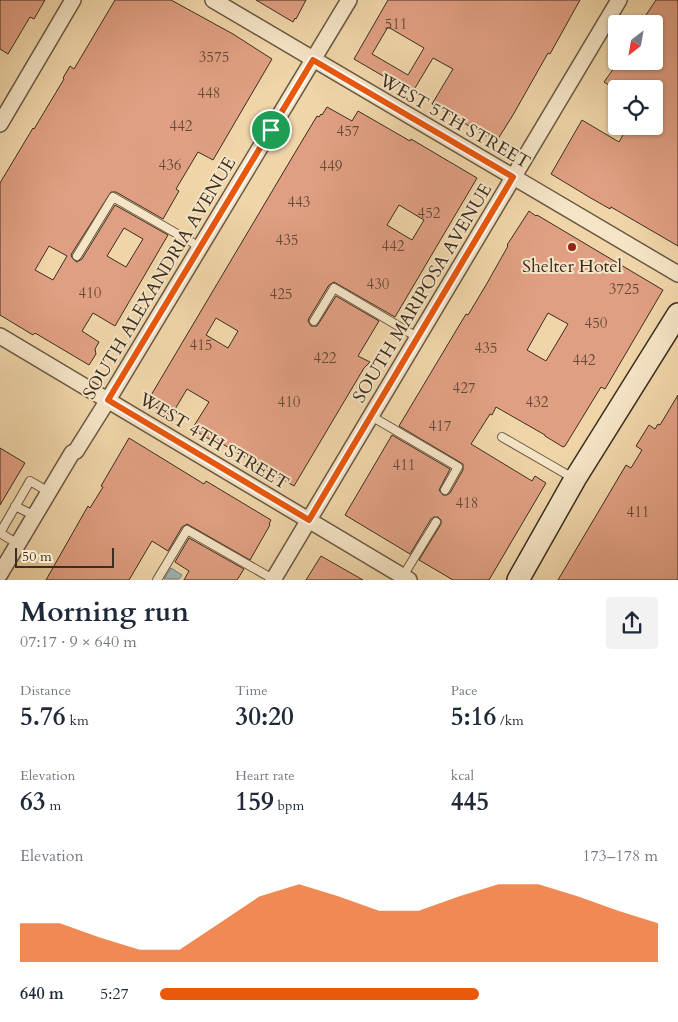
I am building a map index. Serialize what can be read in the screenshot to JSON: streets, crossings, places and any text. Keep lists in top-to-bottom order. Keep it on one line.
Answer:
{"streets":{"street":["WEST 5TH STREET","SOUTH ALEXANDRIA AVENUE","SOUTH MARIPOSA AVENUE","WEST 4TH STREET"]},"crossings":[["WEST 5TH STREET","SOUTH ALEXANDRIA AVENUE"],["WEST 5TH STREET","SOUTH MARIPOSA AVENUE"],["SOUTH ALEXANDRIA AVENUE","WEST 4TH STREET"],["SOUTH MARIPOSA AVENUE","WEST 4TH STREET"]],"places":["Shelter Hotel"],"house_numbers":["511","3575","448","442","457","436","449","443","452","435","442","430","3725","410","425","450","415","435","422","442","427","410","432","417","411","418","411"],"scale_bar":"50 m","north":"bottom left","page":{"scale":"50 m","heading":["Morning run","07:17 · 9 × 640 m"],"stats":[["Distance","5.76 km"],["Time","30:20"],["Pace","5:16 /km"],["Elevation","63 m"],["Heart rate","159 bpm"],["kcal","445"]],"chart":["Elevation","173–178 m"],"list":[{"name":"640 m","note":"5:27"}]}}
